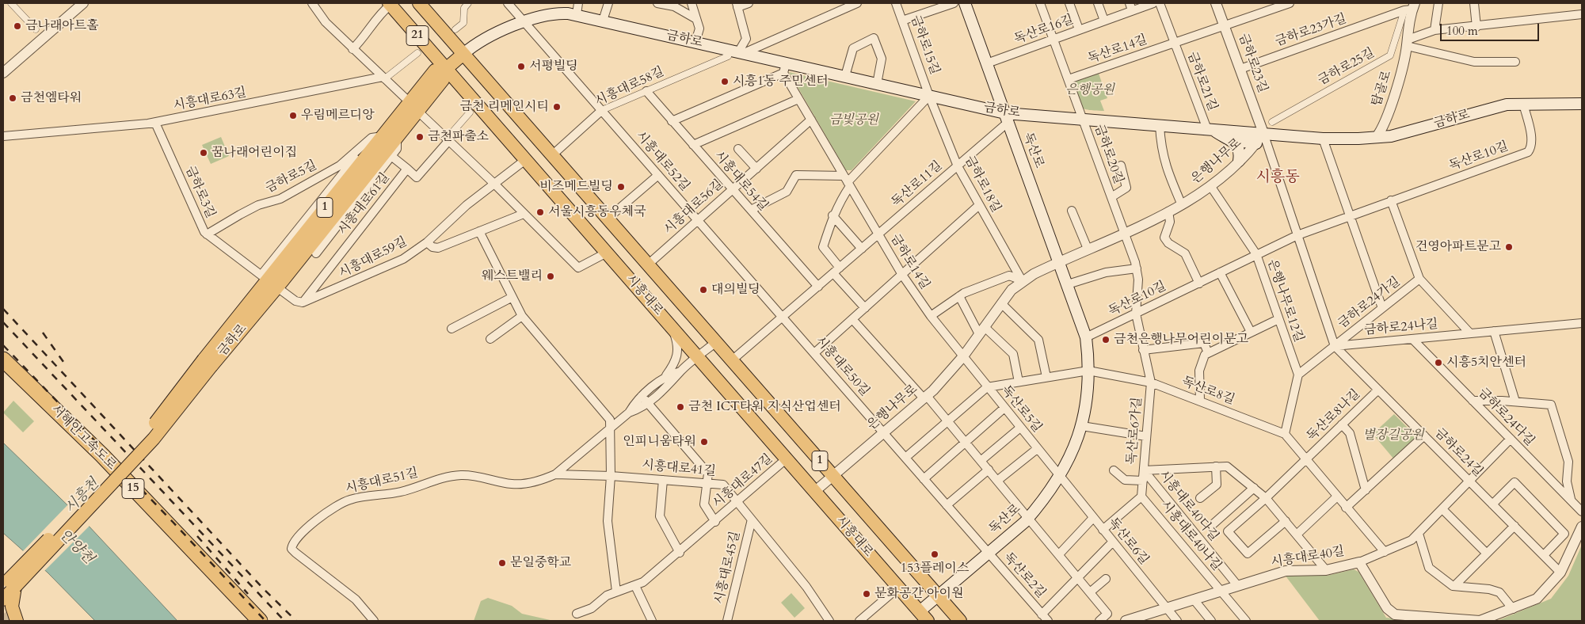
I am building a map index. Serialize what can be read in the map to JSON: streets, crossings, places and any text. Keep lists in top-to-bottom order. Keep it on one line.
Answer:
{"streets":{"highway":["서해안고속도로","15"],"main road":["21","금하로","독산로","1","시흥대로"],"street":["독산로16길","금하로23가길","금하로15길","독산로14길","금하로23길","금하로25길","금하로21길","시흥대로58길","탑골로","시흥대로63길","금하로20길","독산로10길","시흥대로52길","은행나무로","금하로5길","시흥대로54길","독산로11길","금하로18길","금하로3길","시흥대로61길","시흥대로56길","시흥대로59길","금하로14길","은행나무로12길","금하로24가길","금하로24나길","시흥대로50길","독산로8길","독산로5길","독산로8나길","금하로24다길","독산로6가길","금하로24길","시흥대로41길","시흥대로51길","시흥대로47길","시흥대로40다길","시흥대로40나길","독산로6길","시흥대로40길","시흥대로45길","독산로2길"]},"crossings":[["독산로16길","독산로"],["금하로23가길","금하로23길"],["금하로23가길","금하로25길"],["금하로23가길","탑골로"],["금하로","금하로15길"],["금하로","금하로23길"],["금하로","금하로21길"],["금하로","시흥대로58길"],["금하로","탑골로"],["금하로","독산로"],["금하로","금하로20길"],["금하로","독산로10길"],["금하로","시흥대로52길"],["금하로","은행나무로"],["금하로","금하로5길"],["금하로","독산로11길"],["금하로","금하로18길"],["금하로","금하로3길"],["금하로","금하로14길"],["금하로","시흥대로"],["금하로","금하로24길"],["금하로15길","금하로18길"],["독산로14길","금하로21길"],["금하로23길","금하로21길"],["금하로23길","은행나무로"],["금하로23길","금하로24길"],["금하로25길","탑골로"],["시흥대로58길","시흥대로52길"],["시흥대로58길","시흥대로54길"],["시흥대로58길","시흥대로"],["시흥대로63길","금하로3길"],["독산로","독산로10길"],["독산로","은행나무로"],["독산로","독산로11길"],["독산로","시흥대로"],["독산로","독산로8길"],["독산로","독산로5길"],["독산로","독산로6길"],["독산로","독산로2길"],["금하로20길","독산로10길"],["금하로20길","은행나무로"],["금하로20길","독산로6가길"],["독산로10길","은행나무로12길"],["독산로10길","독산로6가길"],["독산로10길","금하로24길"],["시흥대로52길","시흥대로56길"],["시흥대로52길","시흥대로50길"],["은행나무로","금하로18길"],["은행나무로","금하로14길"],["은행나무로","시흥대로"],["은행나무로","은행나무로12길"],["은행나무로","시흥대로50길"],["은행나무로","독산로5길"],["은행나무로","금하로24길"],["금하로5길","금하로3길"],["시흥대로54길","시흥대로56길"],["독산로11길","금하로18길"],["독산로11길","금하로14길"],["시흥대로61길","시흥대로59길"],["시흥대로56길","금하로14길"],["시흥대로56길","시흥대로"],["시흥대로59길","시흥대로"],["금하로14길","독산로5길"],["시흥대로","시흥대로51길"],["시흥대로","시흥대로47길"],["금하로24가길","금하로24나길"],["금하로24가길","금하로24길"],["금하로24나길","금하로24다길"],["금하로24나길","금하로24길"],["시흥대로50길","독산로2길"],["독산로8길","독산로5길"],["독산로8길","독산로8나길"],["독산로8길","독산로6가길"],["독산로5길","독산로6길"],["독산로8나길","금하로24길"],["독산로6가길","시흥대로40다길"],["독산로6가길","시흥대로40나길"],["금하로24길","시흥대로40길"],["시흥대로41길","시흥대로51길"],["시흥대로41길","시흥대로47길"],["시흥대로41길","시흥대로45길"],["시흥대로40다길","시흥대로40길"],["시흥대로40나길","시흥대로40길"],["독산로6길","시흥대로40길"],["독산로6길","독산로2길"]],"districts":["시흥동"],"water":["시흥천","안양천"],"parks":["은행공원","금빛공원","별장길공원"],"places":["금나래아트홀","서평빌딩","시흥1동 주민센터","금천엠타워","금천 리메인시티","우림메르디앙","금천파출소","꿈나래어린이집","비즈메드빌딩","서울시흥동우체국","건영아파트문고","웨스트밸리","대의빌딩","금천은행나무어린이문고","시흥5치안센터","금천 ICT타워 지식산업센터","인피니움타워","153플레이스","문일중학교","문화공간 아이원"],"scale_bar":"100 m"}
